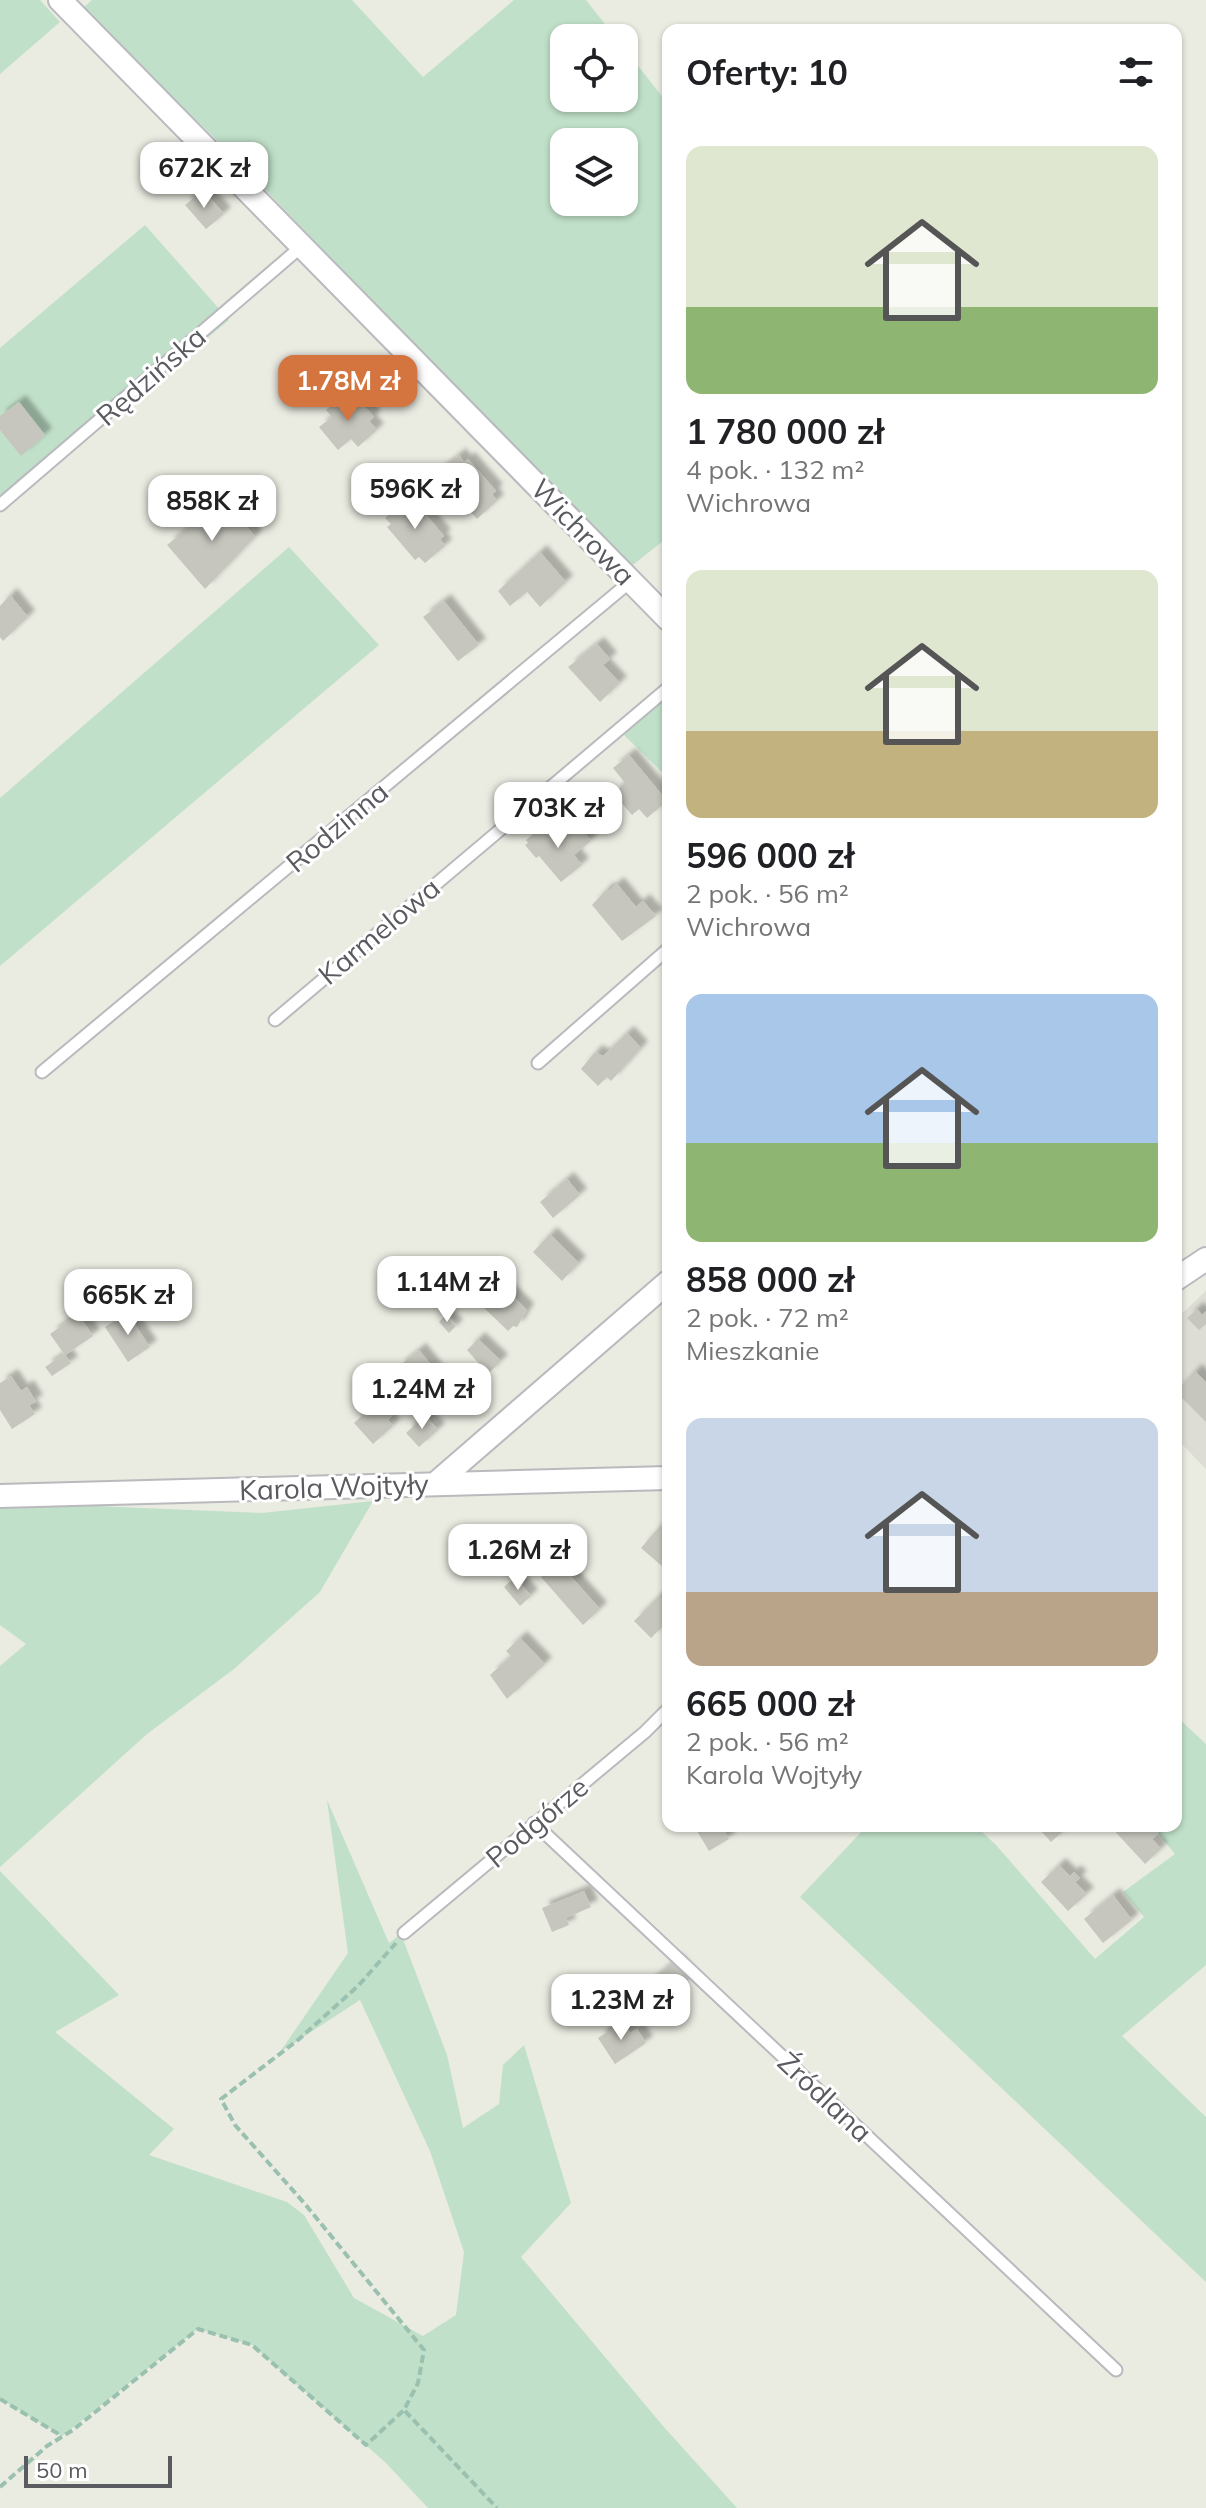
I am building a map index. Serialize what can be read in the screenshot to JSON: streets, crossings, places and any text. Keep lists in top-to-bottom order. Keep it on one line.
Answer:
{"streets":{"street":["Wichrowa","Karola Wojtyły"],"lane":["Rędzińska","Rodzinna","Karmelowa","Podgórze","Źródlana"]},"crossings":[["Rędzińska","Wichrowa"],["Wichrowa","Rodzinna"],["Podgórze","Źródlana"]],"scale_bar":"50 m","page":{"heading":"Oferty: 10","list":[{"name":"1 780 000 zł","note":"4 pok. · 132 m² · Wichrowa"},{"name":"596 000 zł","note":"2 pok. · 56 m² · Wichrowa"},{"name":"858 000 zł","note":"2 pok. · 72 m² · Mieszkanie"},{"name":"665 000 zł","note":"2 pok. · 56 m² · Karola Wojtyły"}],"price":["672K zł","1.78M zł","596K zł","858K zł","703K zł","1.14M zł","665K zł","1.24M zł","1.26M zł","1.23M zł"],"scale":"50 m"}}
